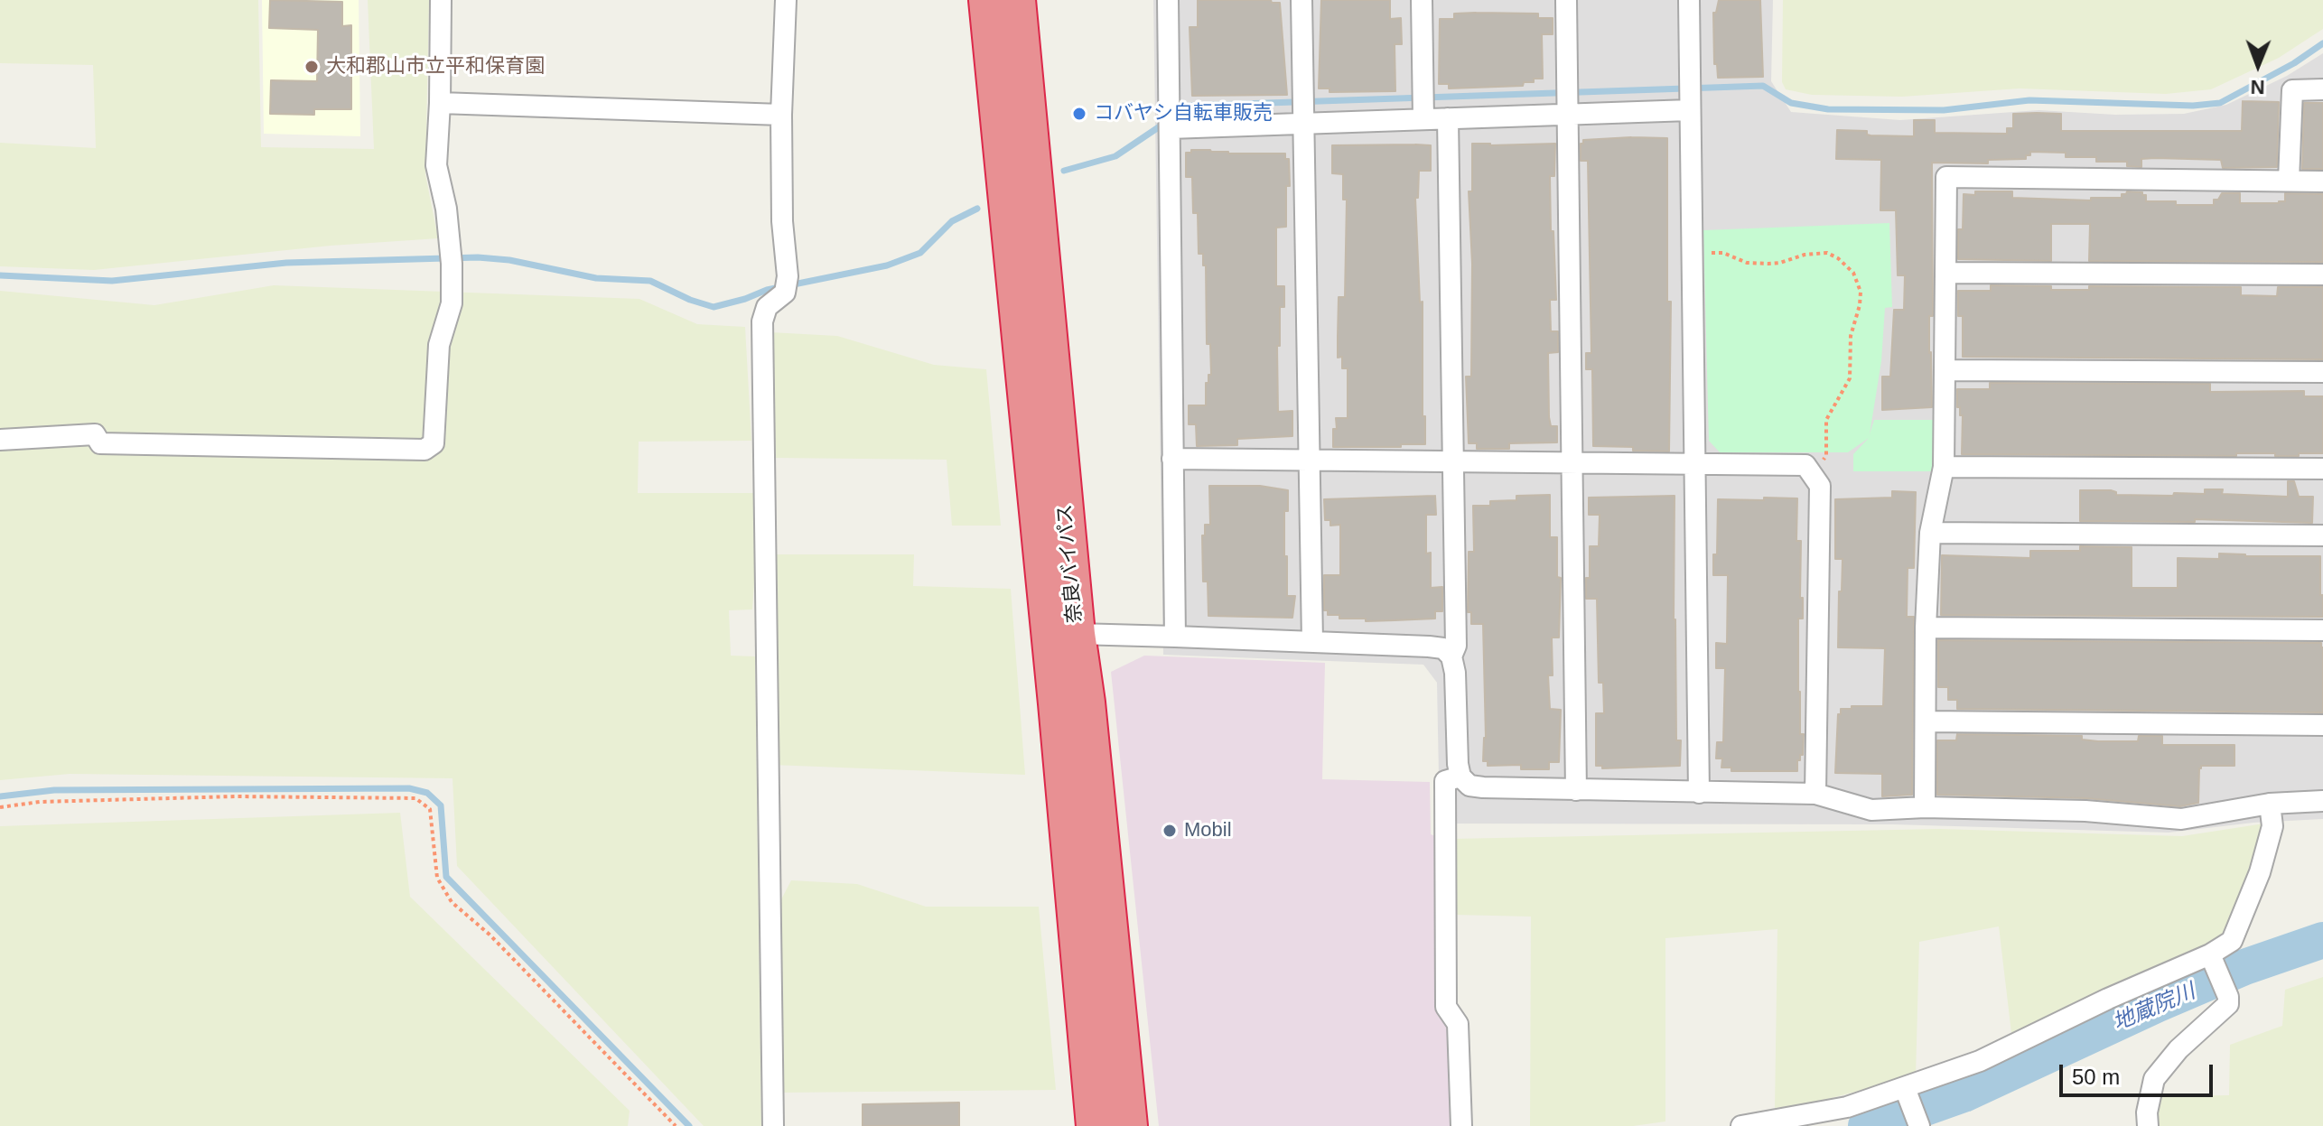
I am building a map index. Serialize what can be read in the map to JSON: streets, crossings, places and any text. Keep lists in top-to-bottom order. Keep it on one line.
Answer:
{"streets":{"highway":["奈良バイパス"]},"water":["地蔵院川"],"places":["大和郡山市立平和保育園","コバヤシ自転車販売","Mobil"],"scale_bar":"50 m","north":"bottom"}
